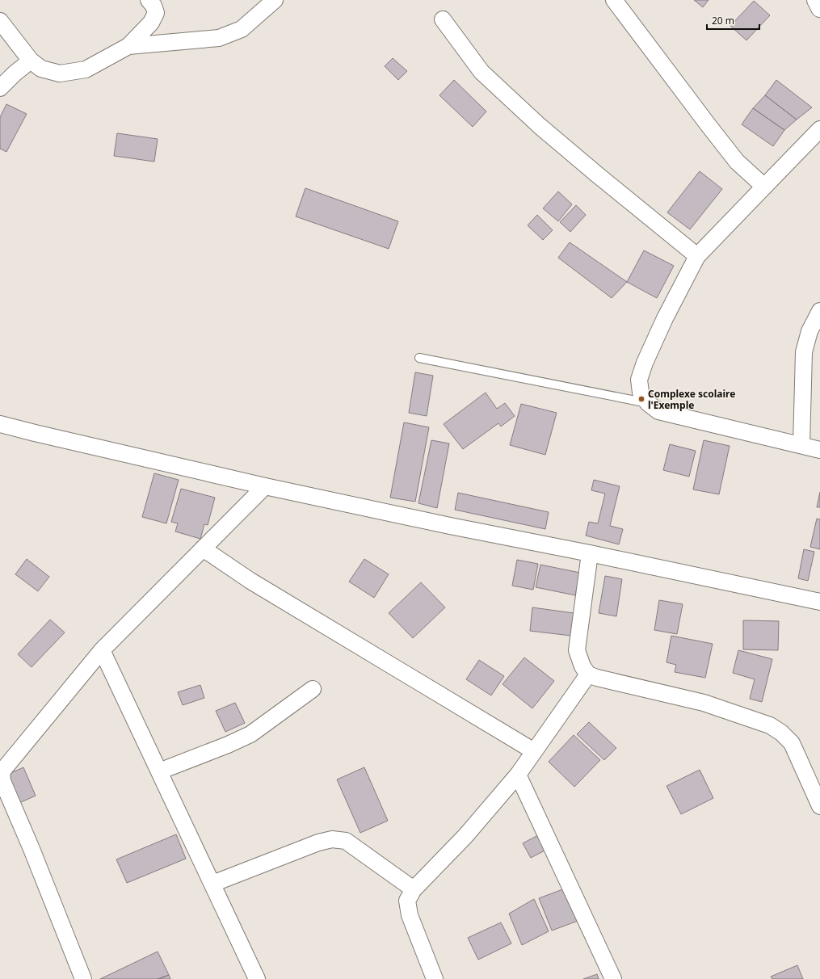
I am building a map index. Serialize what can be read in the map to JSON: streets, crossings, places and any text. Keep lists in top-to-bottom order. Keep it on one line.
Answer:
{"places":["Complexe scolaire l'Exemple"],"scale_bar":"20 m"}
